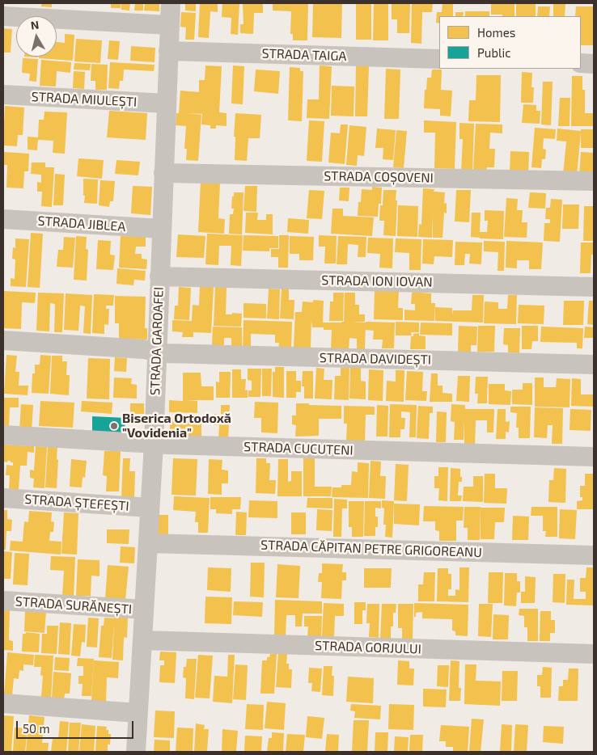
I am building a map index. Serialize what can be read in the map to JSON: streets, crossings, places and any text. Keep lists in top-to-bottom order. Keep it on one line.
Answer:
{"streets":{"street":["STRADA TAIGA","STRADA MIULEȘTI","STRADA COȘOVENI","STRADA JIBLEA","STRADA ION IOVAN","STRADA GAROAFEI","STRADA DAVIDEȘTI","STRADA CUCUTENI","STRADA ȘTEFEȘTI","STRADA CĂPITAN PETRE GRIGOREANU","STRADA SURĂNEȘTI","STRADA GORJULUI"]},"crossings":[["STRADA TAIGA","STRADA GAROAFEI"],["STRADA MIULEȘTI","STRADA GAROAFEI"],["STRADA COȘOVENI","STRADA GAROAFEI"],["STRADA JIBLEA","STRADA GAROAFEI"],["STRADA ION IOVAN","STRADA GAROAFEI"],["STRADA GAROAFEI","STRADA DAVIDEȘTI"],["STRADA GAROAFEI","STRADA CUCUTENI"],["STRADA GAROAFEI","STRADA ȘTEFEȘTI"],["STRADA GAROAFEI","STRADA CĂPITAN PETRE GRIGOREANU"],["STRADA GAROAFEI","STRADA SURĂNEȘTI"],["STRADA GAROAFEI","STRADA GORJULUI"]],"places":["Biserica Ortodoxă \"Vovidenia\""],"legend":["Homes","Public"],"scale_bar":"50 m","north":"top"}
